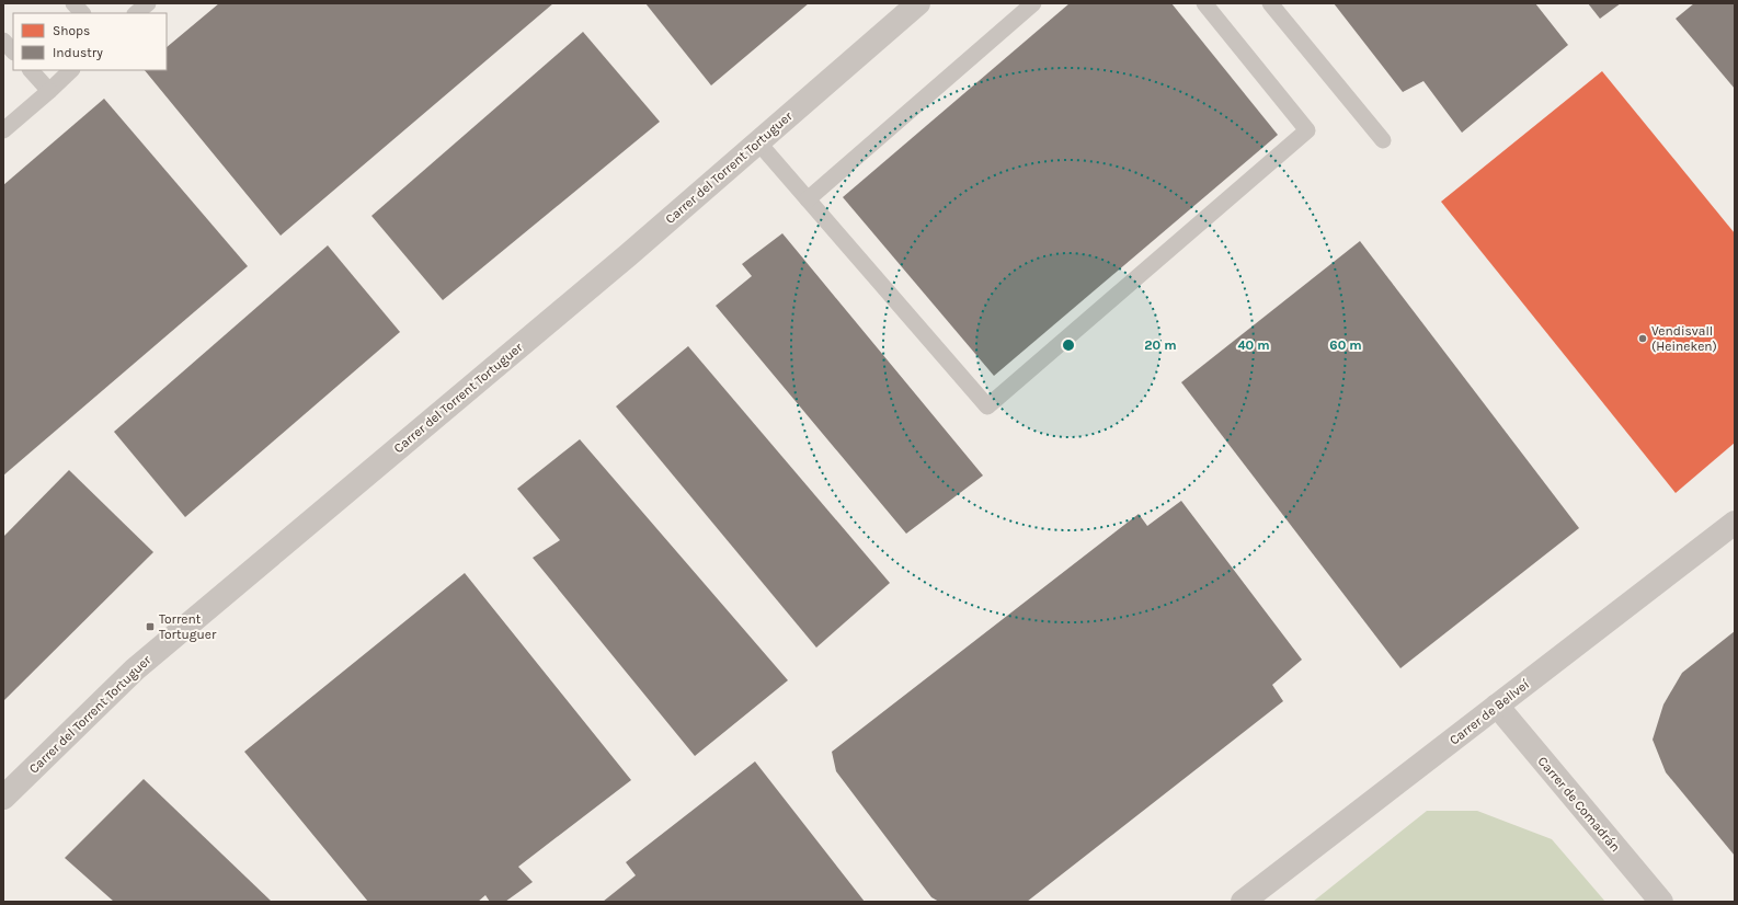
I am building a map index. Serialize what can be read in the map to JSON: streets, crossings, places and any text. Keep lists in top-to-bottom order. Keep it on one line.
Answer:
{"streets":{"street":["Carrer del Torrent Tortuguer","Carrer de Bellveí","Carrer de Comadrán"]},"crossings":[["Carrer de Bellveí","Carrer de Comadrán"]],"places":{"other":["Vendisvall (Heineken)"],"transit":["Torrent Tortuguer"]},"legend":["Shops","Industry"],"rings":["20 m","40 m","60 m"]}
